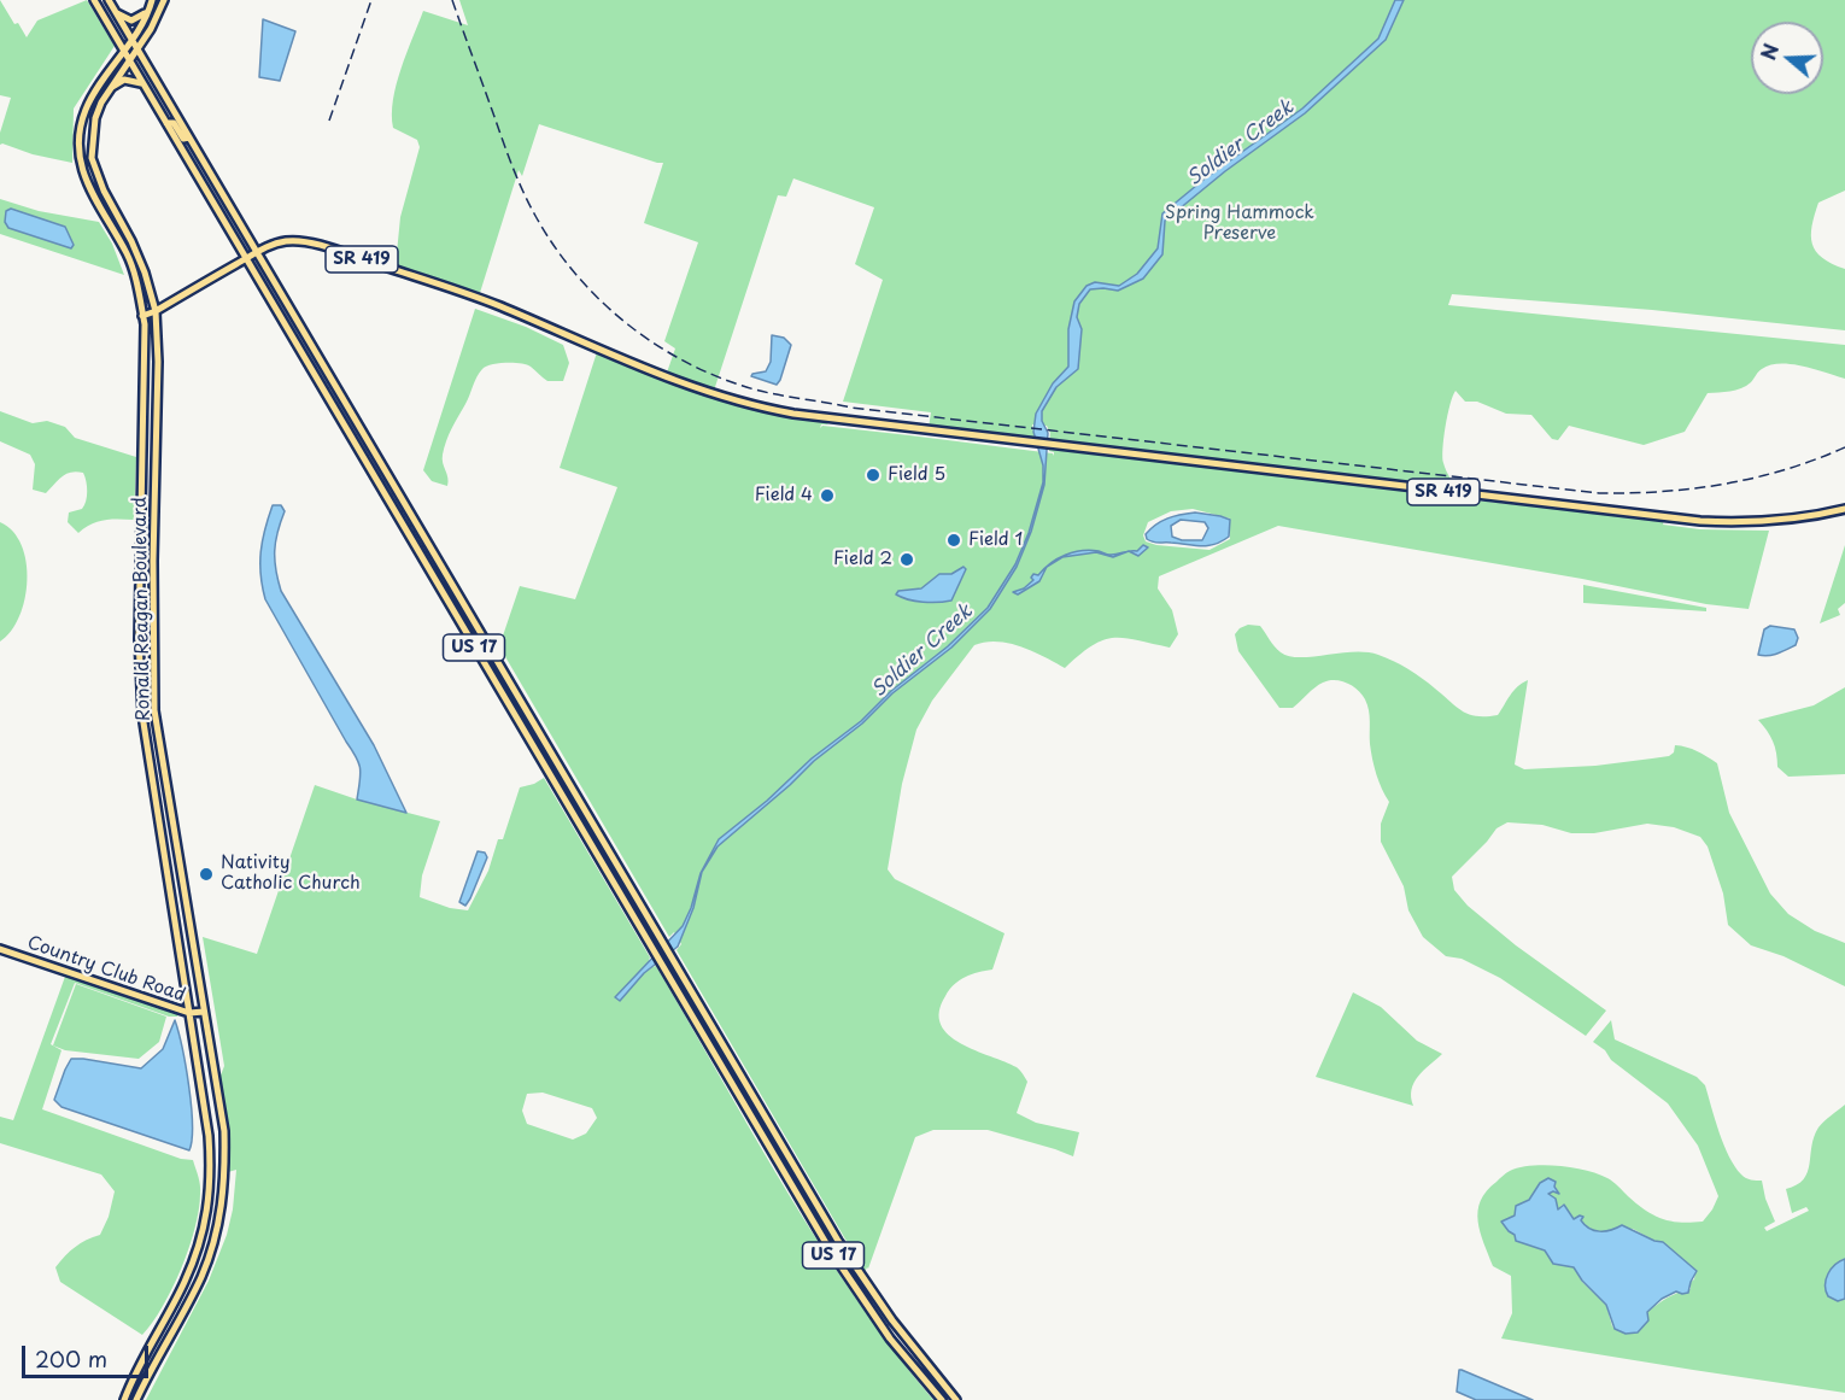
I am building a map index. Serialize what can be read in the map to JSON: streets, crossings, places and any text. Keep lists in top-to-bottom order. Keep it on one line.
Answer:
{"streets":{"main road":["SR 419","Ronald Reagan Boulevard","US 17","Country Club Road"]},"crossings":[["SR 419","US 17"],["Ronald Reagan Boulevard","US 17"],["Ronald Reagan Boulevard","Country Club Road"]],"water":["Soldier Creek"],"parks":["Spring Hammock Preserve"],"places":["Field 5","Field 4","Field 1","Field 2","Nativity Catholic Church"],"scale_bar":"200 m","north":"left"}
